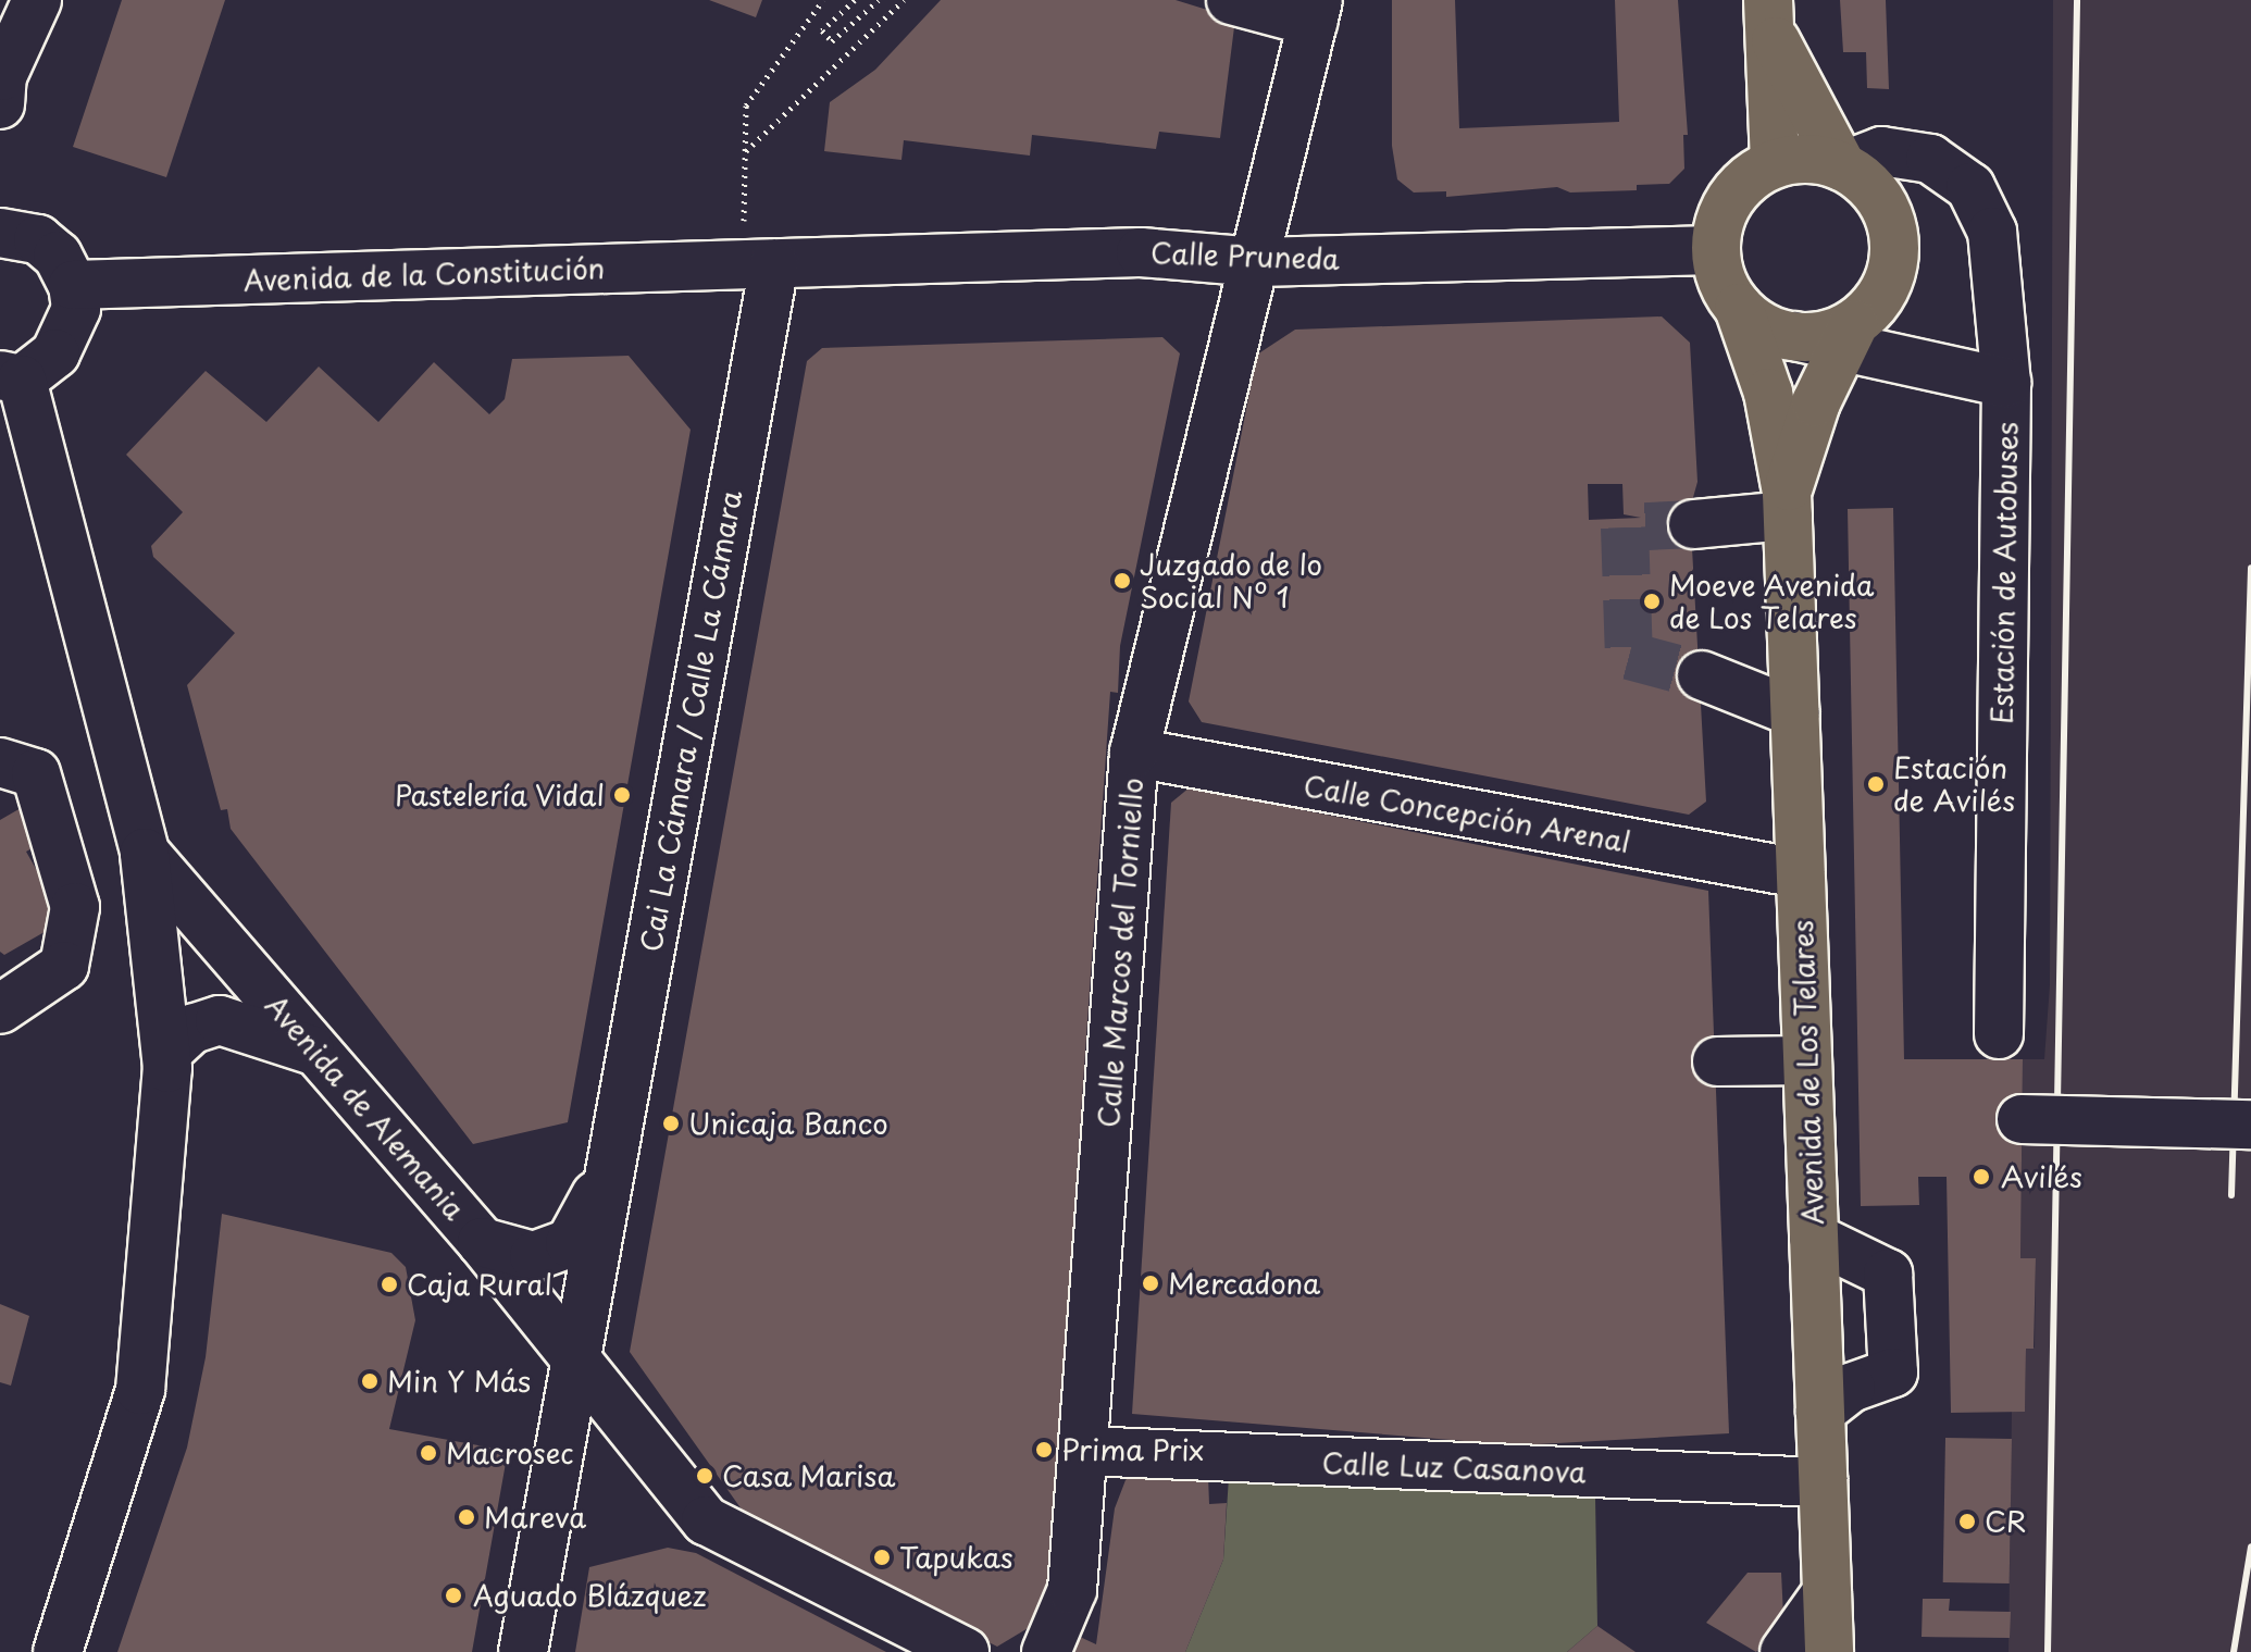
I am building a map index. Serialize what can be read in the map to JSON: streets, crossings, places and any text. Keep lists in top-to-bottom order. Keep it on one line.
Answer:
{"streets":{"main road":["Avenida de Los Telares"],"street":["Calle Pruneda","Avenida de la Constitución","Estación de Autobuses","Cai La Cámara / Calle La Cámara","Calle Concepción Arenal","Calle Marcos del Torniello","Avenida de Alemania","Calle Luz Casanova"]},"crossings":[["Calle Pruneda","Avenida de la Constitución"],["Calle Pruneda","Estación de Autobuses"],["Calle Pruneda","Cai La Cámara / Calle La Cámara"],["Calle Pruneda","Calle Marcos del Torniello"],["Calle Pruneda","Avenida de Los Telares"],["Avenida de la Constitución","Cai La Cámara / Calle La Cámara"],["Estación de Autobuses","Avenida de Los Telares"],["Cai La Cámara / Calle La Cámara","Avenida de Alemania"],["Calle Concepción Arenal","Calle Marcos del Torniello"],["Calle Concepción Arenal","Avenida de Los Telares"],["Calle Marcos del Torniello","Calle Luz Casanova"],["Avenida de Los Telares","Calle Luz Casanova"]],"places":["Juzgado de lo Social Nº 1","Moeve Avenida de Los Telares","Estación de Avilés","Pastelería Vidal","Unicaja Banco","Avilés","Mercadona","Caja Rural","Min Y Más","Prima Prix","Macrosec","Casa Marisa","Mareva","CR","Tapukas","Aguado Blázquez"]}
